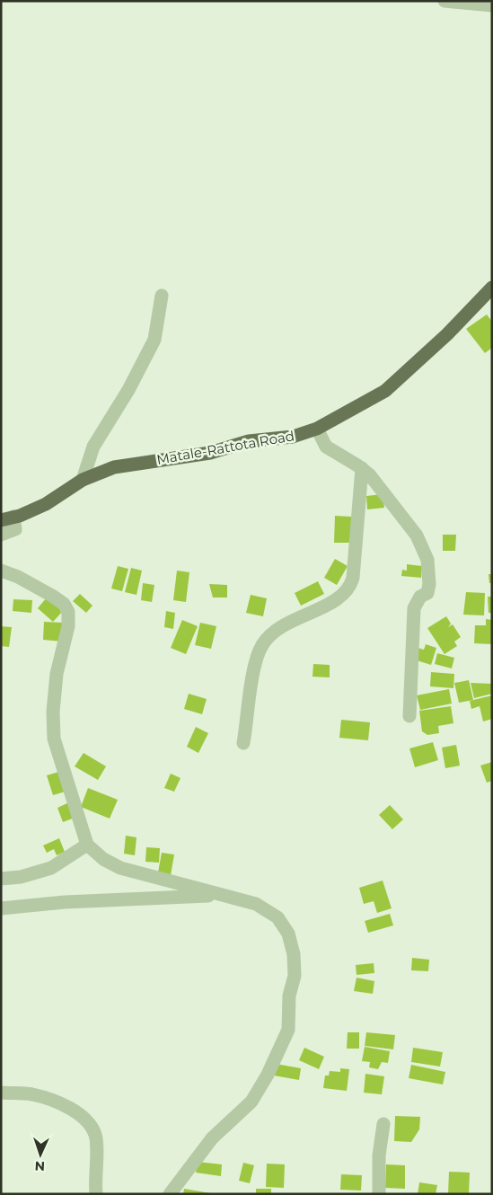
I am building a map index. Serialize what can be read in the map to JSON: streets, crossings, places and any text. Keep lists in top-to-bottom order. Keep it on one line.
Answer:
{"streets":{"main road":["Matale-Rattota Road"]},"north":"bottom"}
